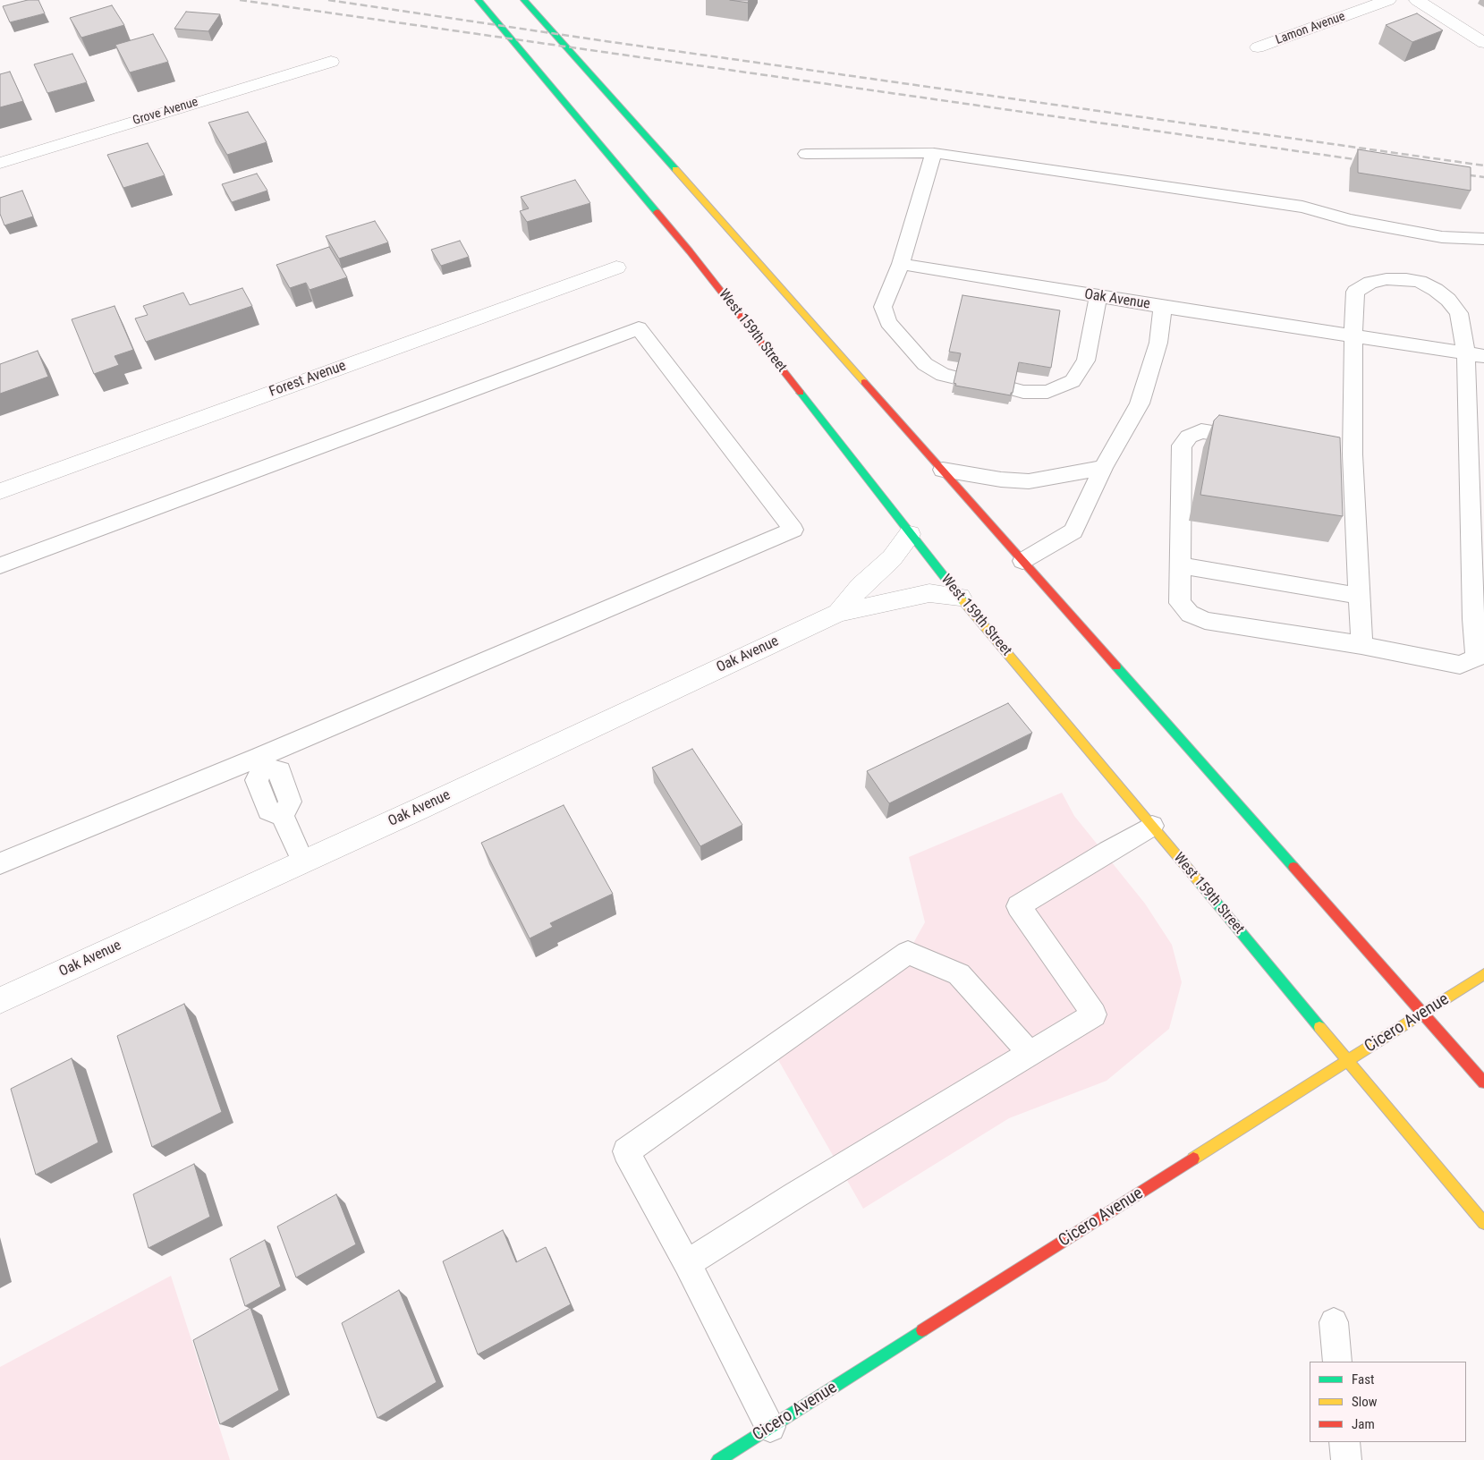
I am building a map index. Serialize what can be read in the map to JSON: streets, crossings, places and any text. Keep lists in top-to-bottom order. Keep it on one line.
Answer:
{"streets":{"main road":["West 159th Street","Cicero Avenue"],"street":["Lamon Avenue","Grove Avenue","Oak Avenue","Forest Avenue"]},"crossings":[["Oak Avenue","West 159th Street"],["West 159th Street","Cicero Avenue"]],"legend":["Fast","Slow","Jam"]}
